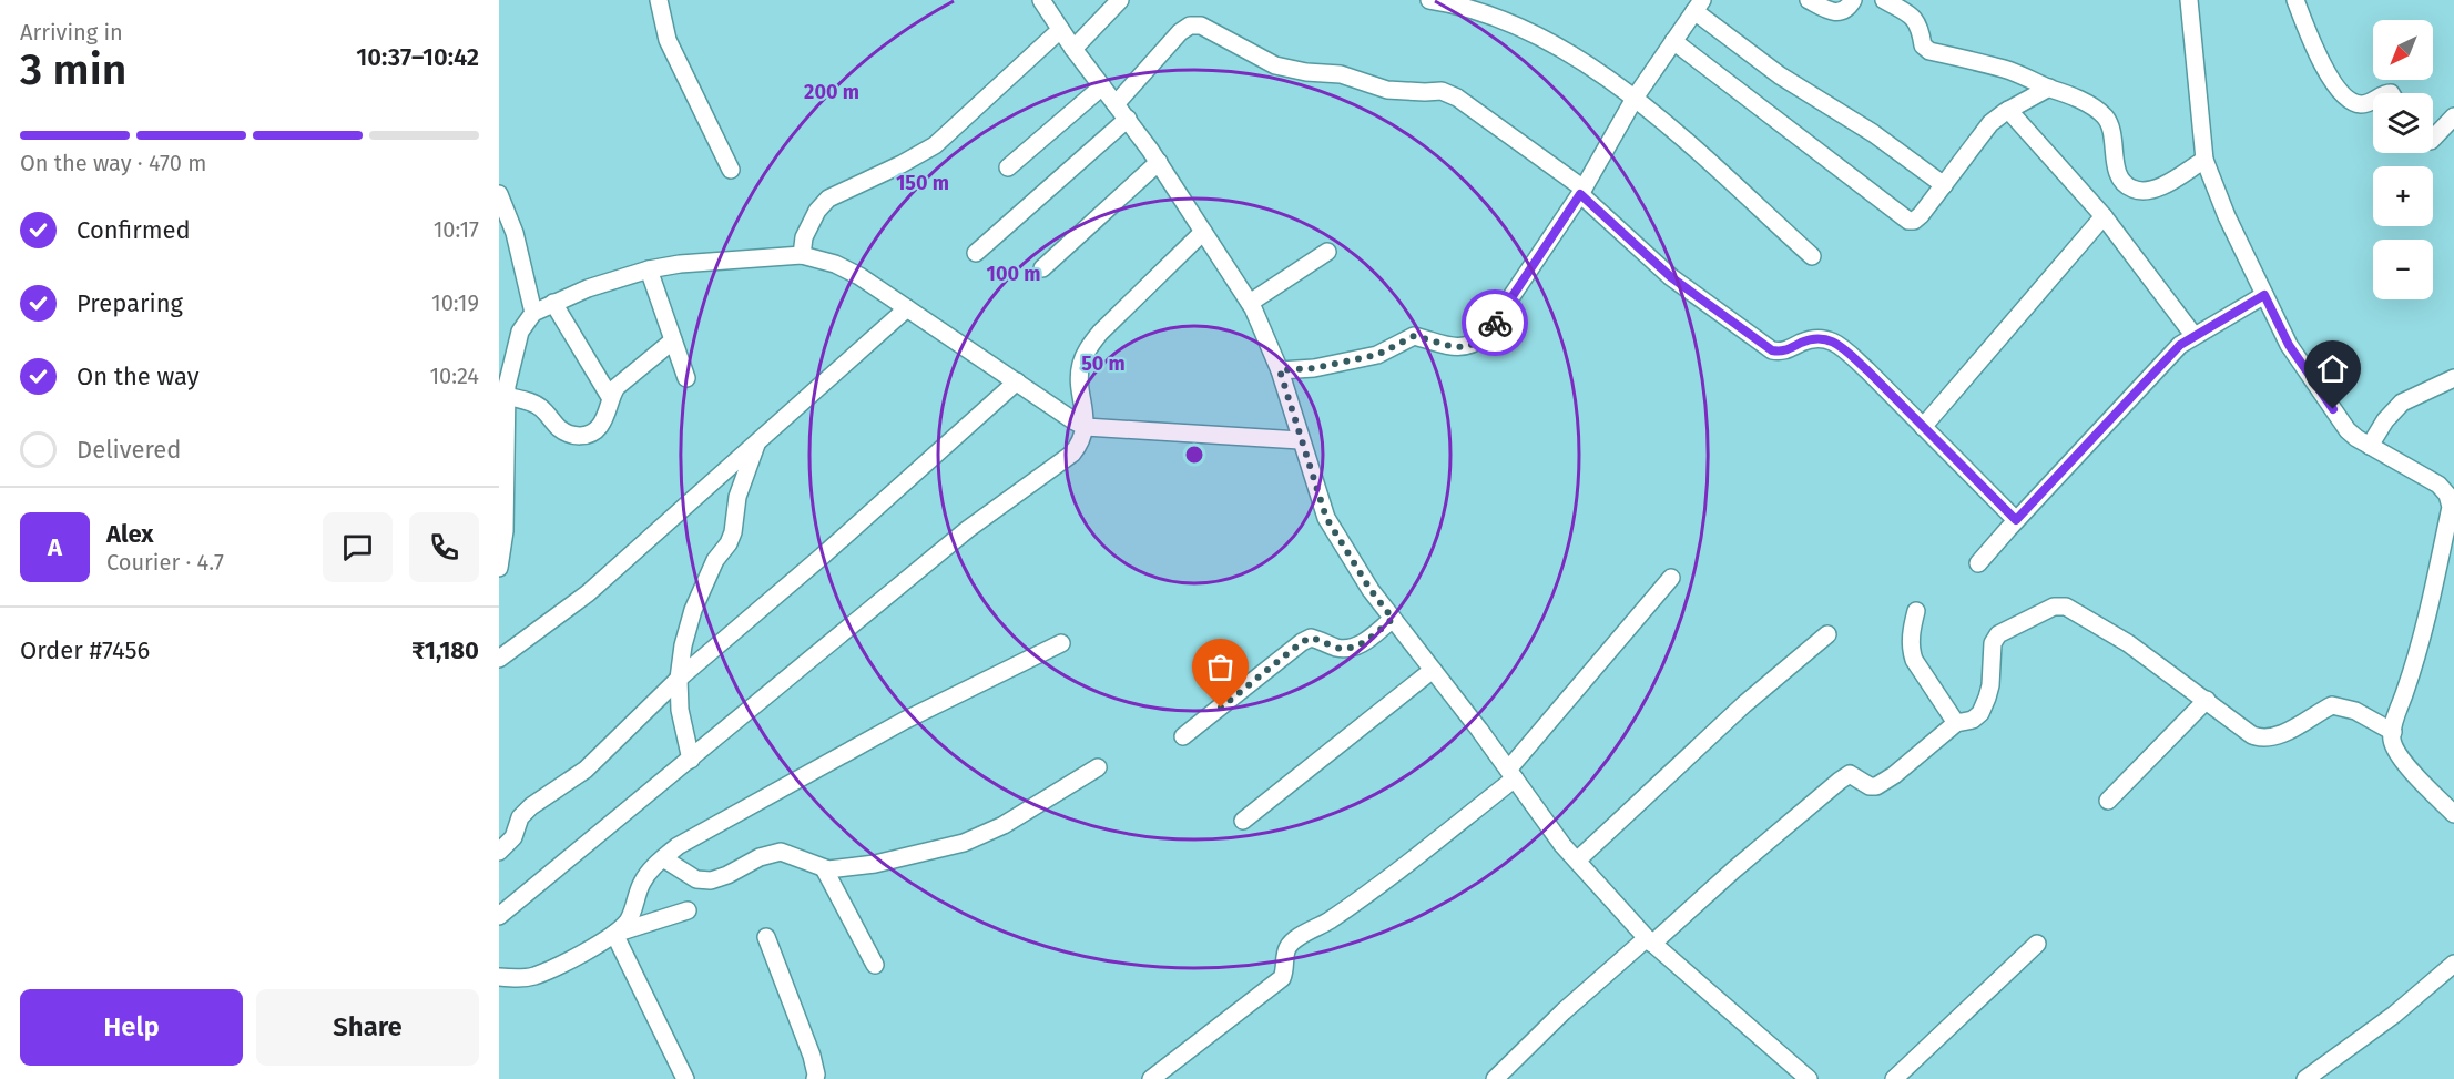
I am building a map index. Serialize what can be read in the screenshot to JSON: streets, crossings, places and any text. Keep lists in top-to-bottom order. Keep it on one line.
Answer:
{"north":"bottom left","page":{"heading":["3 min","Arriving in","10:37–10:42"],"panel":["Alex","Courier · 4.7","Order #7456","₹1,180"],"map_buttons":["+","−"],"bar":"On the way · 470 m","list":[["Confirmed","10:17"],["Preparing","10:19"],["On the way","10:24"],"Delivered"],"round":"A","buttons":["Help","Share"]},"rings":["200 m","150 m","100 m","50 m"]}
